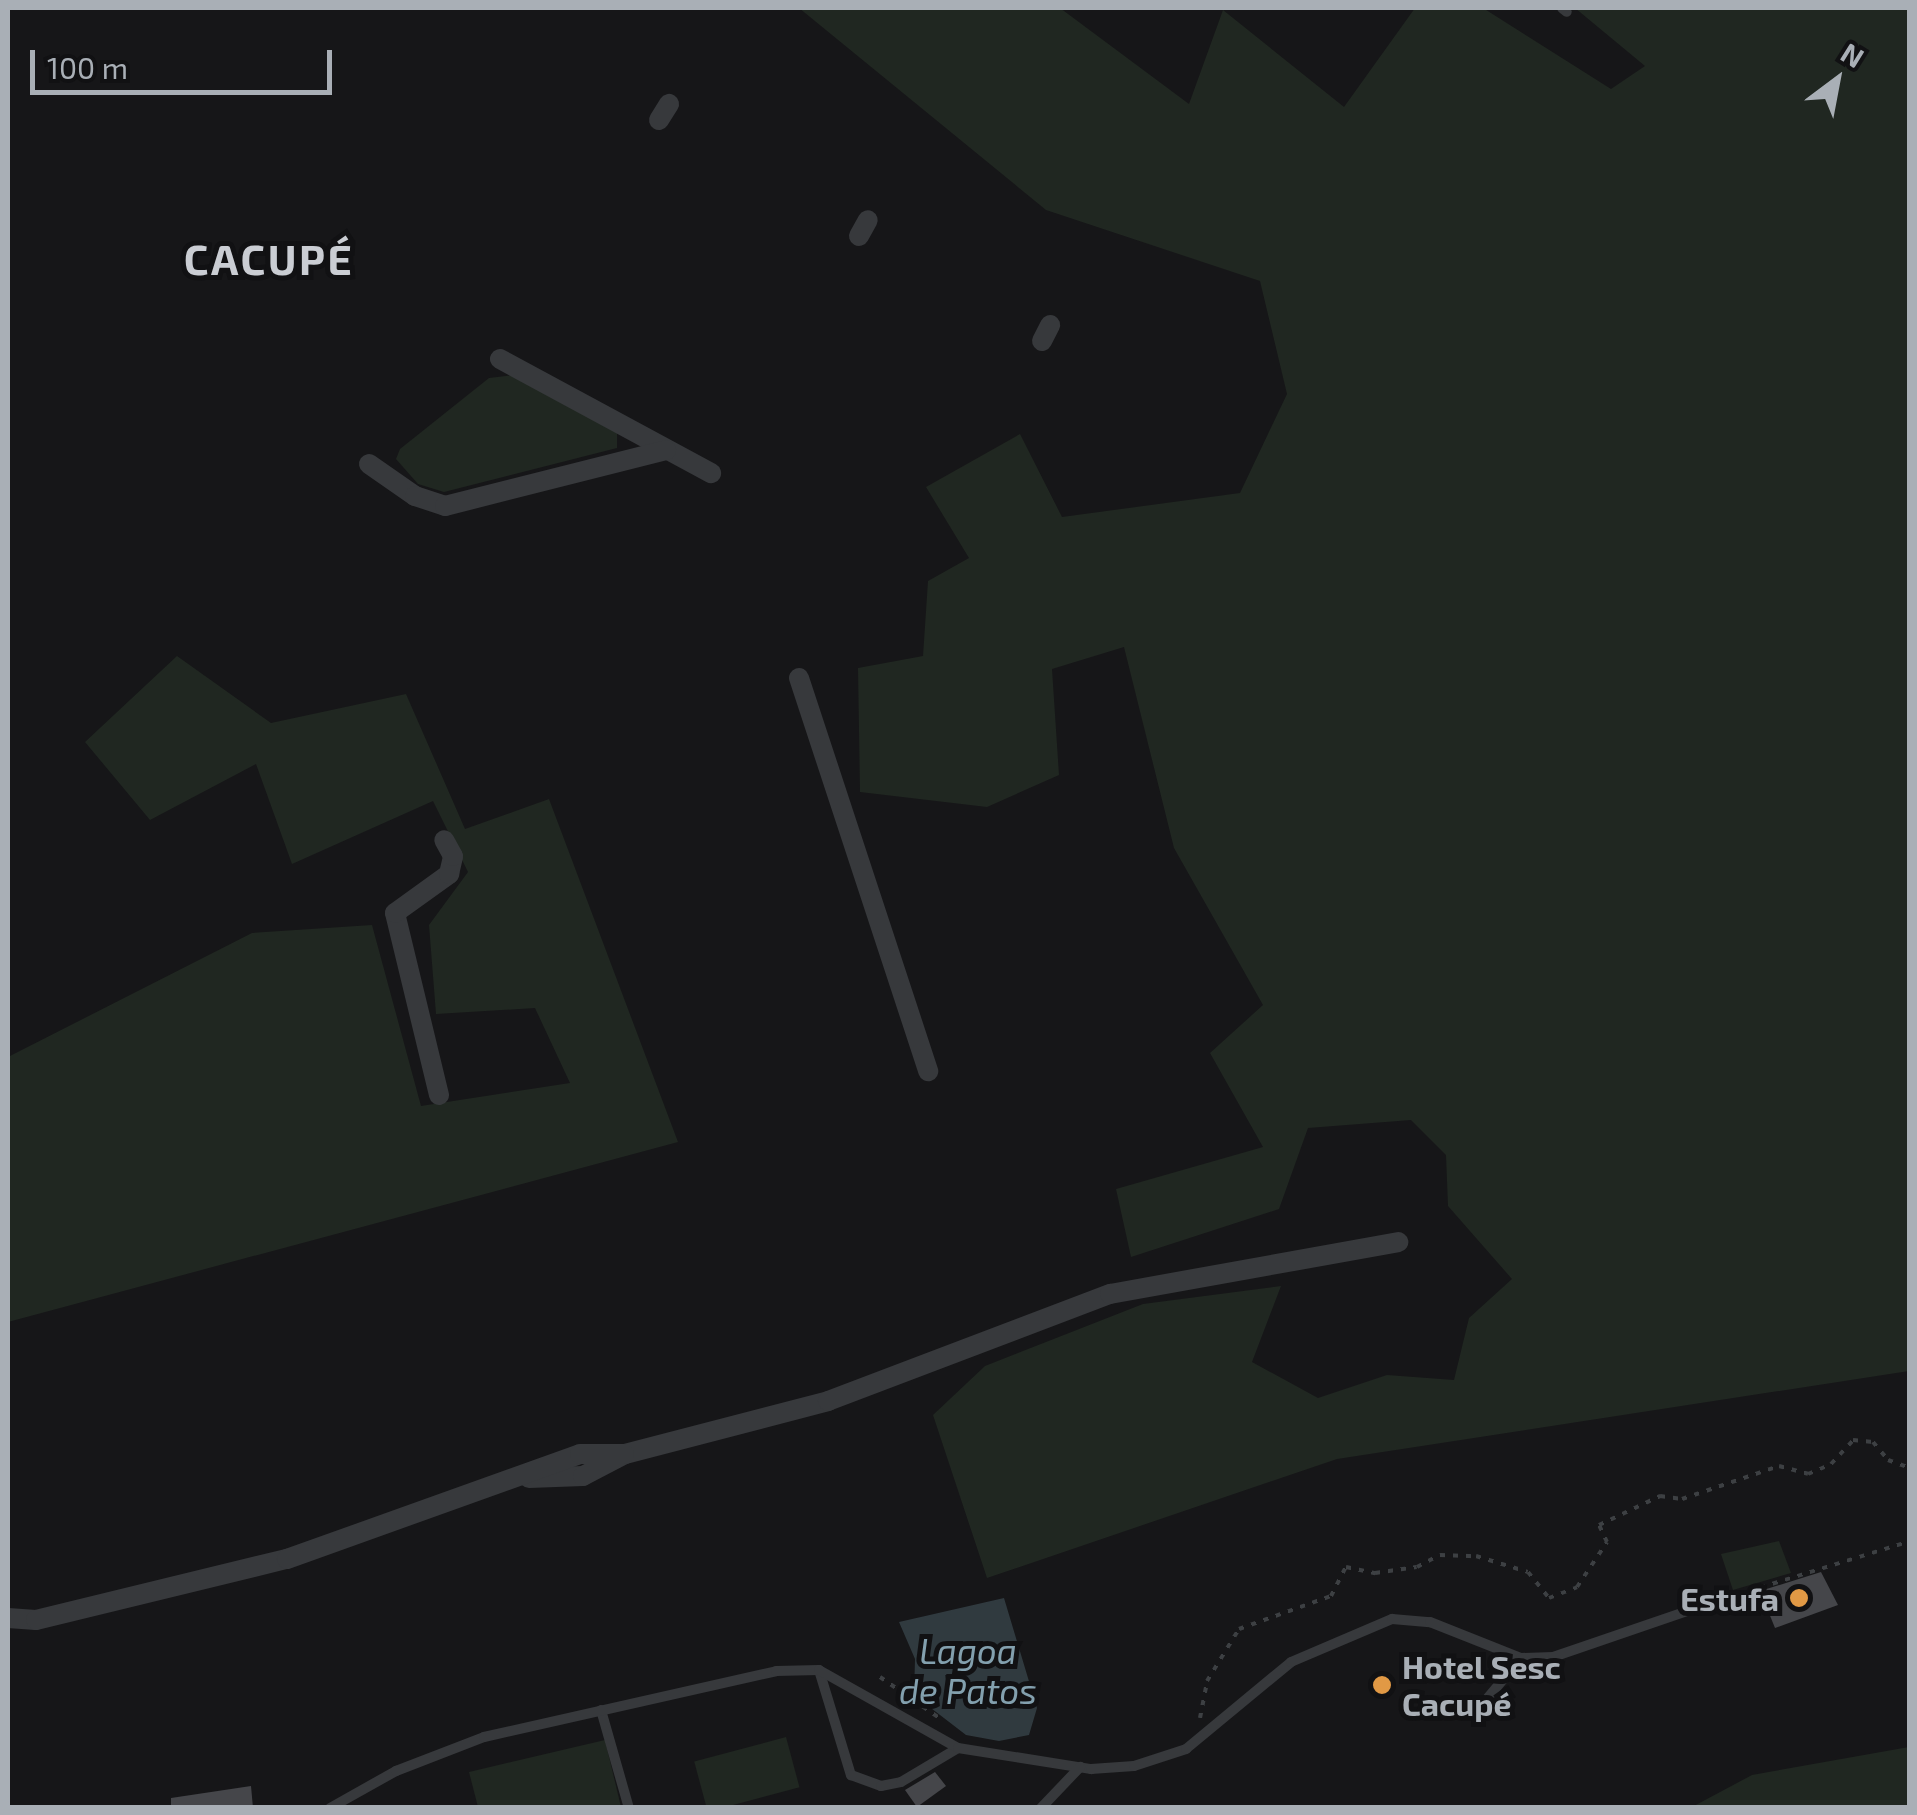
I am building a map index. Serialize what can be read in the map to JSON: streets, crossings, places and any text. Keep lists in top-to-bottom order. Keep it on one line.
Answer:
{"districts":["CACUPÉ"],"water":["Lagoa de Patos"],"places":["Estufa","Hotel Sesc Cacupé"],"scale_bar":"100 m","north":"top right"}
